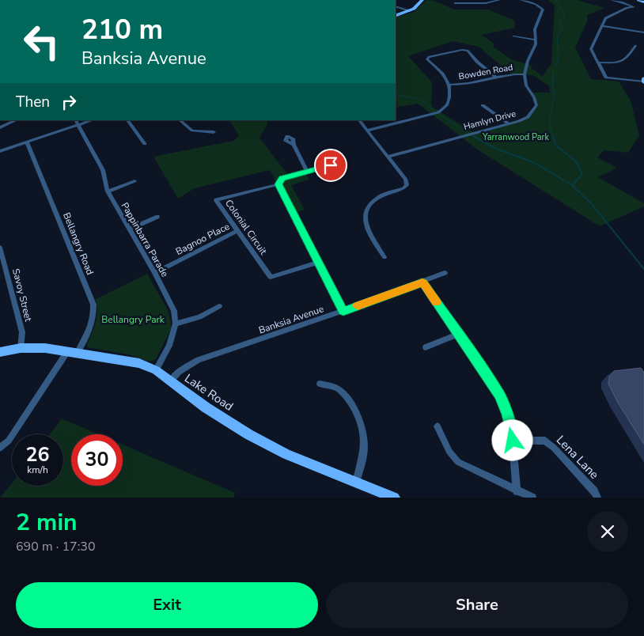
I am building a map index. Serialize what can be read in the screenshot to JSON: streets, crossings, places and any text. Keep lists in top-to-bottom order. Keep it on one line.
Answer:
{"streets":{"main road":["Lake Road"],"street":["Bowden Road","Hamlyn Drive","Colonial Circuit","Bagnoo Place","Pappinbarra Parade","Bellangry Road","Savoy Street","Banksia Avenue","Lena Lane"]},"crossings":[["Bowden Road","Hamlyn Drive"],["Colonial Circuit","Bagnoo Place"],["Bagnoo Place","Pappinbarra Parade"],["Pappinbarra Parade","Lake Road"],["Bellangry Road","Lake Road"],["Savoy Street","Lake Road"],["Banksia Avenue","Lake Road"]],"parks":["Yarranwood Park","Bellangry Park"],"page":{"turn":["210 m","Banksia Avenue"],"then":"Then","speed":"26 km/h","limit":"30","heading":["2 min","690 m · 17:30"],"buttons":["Exit","Share"]}}
